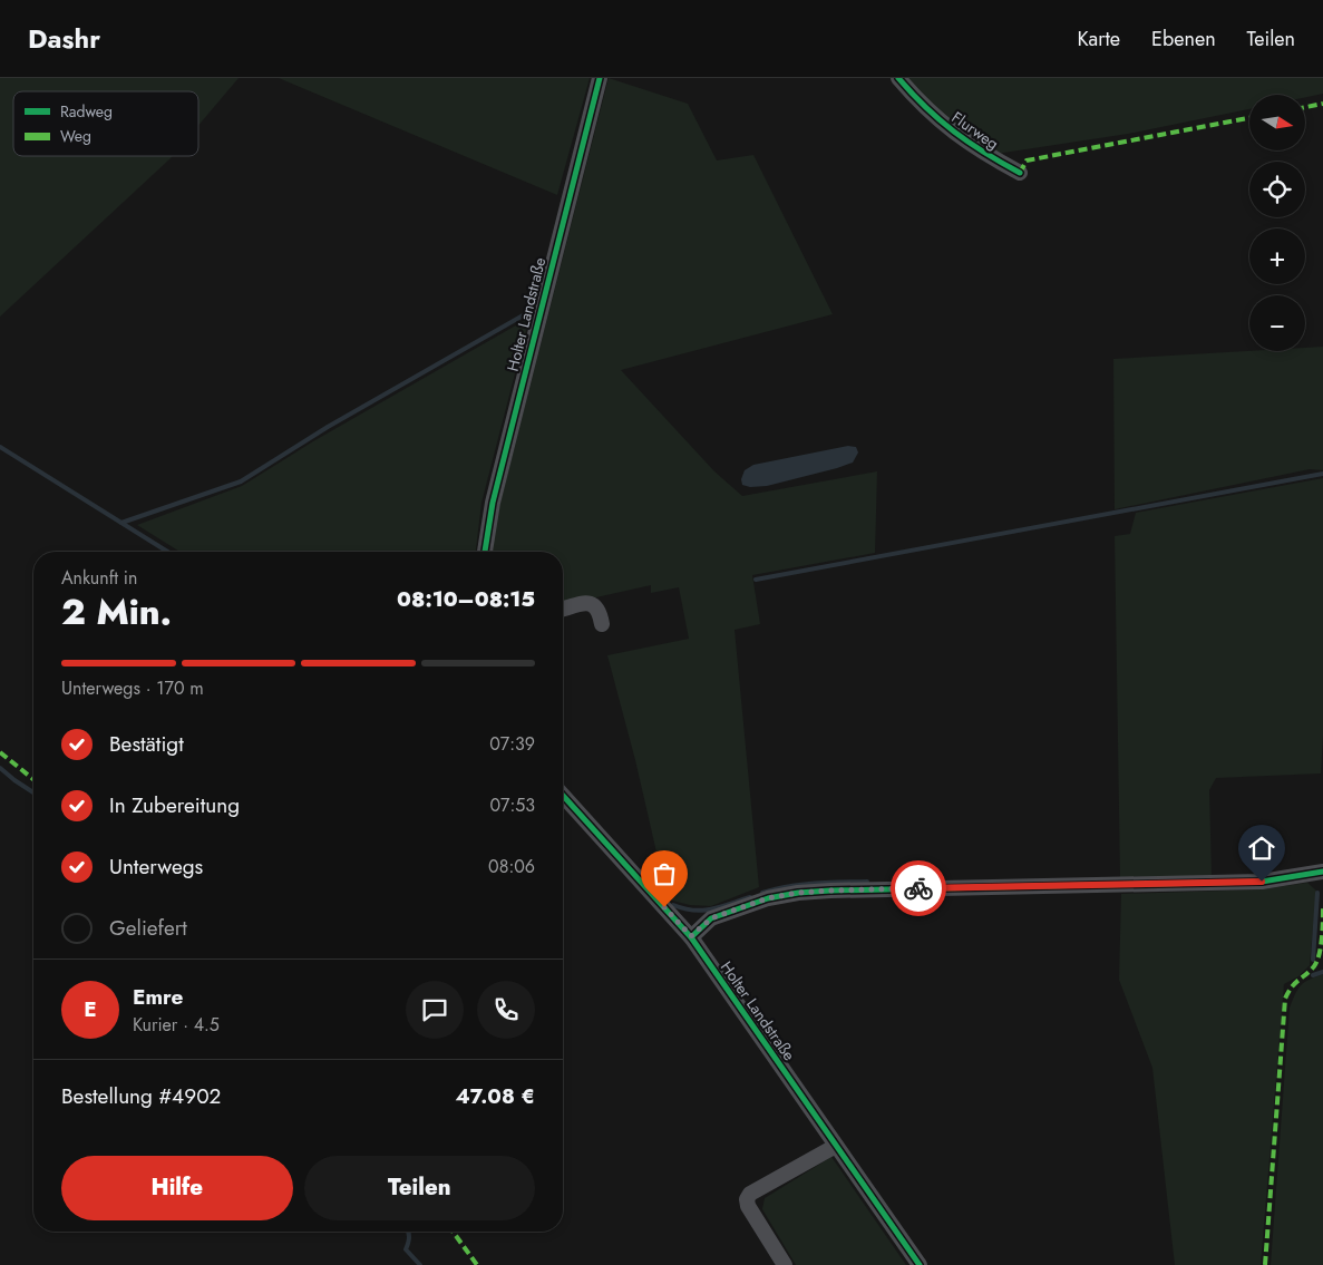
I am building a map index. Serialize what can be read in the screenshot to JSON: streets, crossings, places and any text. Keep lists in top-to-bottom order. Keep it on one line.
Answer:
{"streets":{"street":["Flurweg","Holter Landstraße"]},"legend":["Radweg","Weg"],"north":"right","page":{"header":"Dashr","nav":["Karte","Ebenen","Teilen"],"map_buttons":["+","−"],"heading":["2 Min.","Ankunft in","08:10–08:15"],"panel":["Emre","Kurier · 4.5","Bestellung #4902","47.08 €"],"bar":"Unterwegs · 170 m","list":[["Bestätigt","07:39"],["In Zubereitung","07:53"],["Unterwegs","08:06"],"Geliefert"],"round":"E","buttons":["Hilfe","Teilen"]}}
